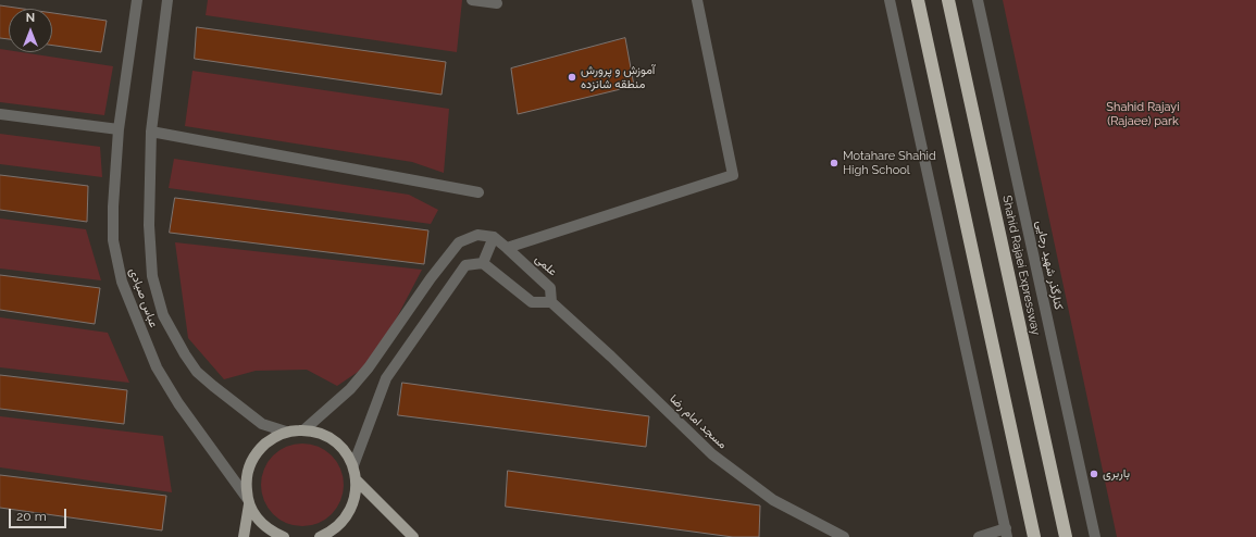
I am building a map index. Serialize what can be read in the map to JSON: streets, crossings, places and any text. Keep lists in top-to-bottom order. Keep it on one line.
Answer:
{"streets":{"highway":["Shahid Rajaei Expressway"],"street":["علمی","کنارگذر شهید رجایی","عباس صیادی","مسجد امام رضا"]},"crossings":[["علمی","مسجد امام رضا"]],"parks":["Shahid Rajayi (Rajaee) park"],"places":["آموزش و پرورش منطقه شانزده","Motahare Shahid High School","باربری"],"scale_bar":"20 m","north":"top"}
